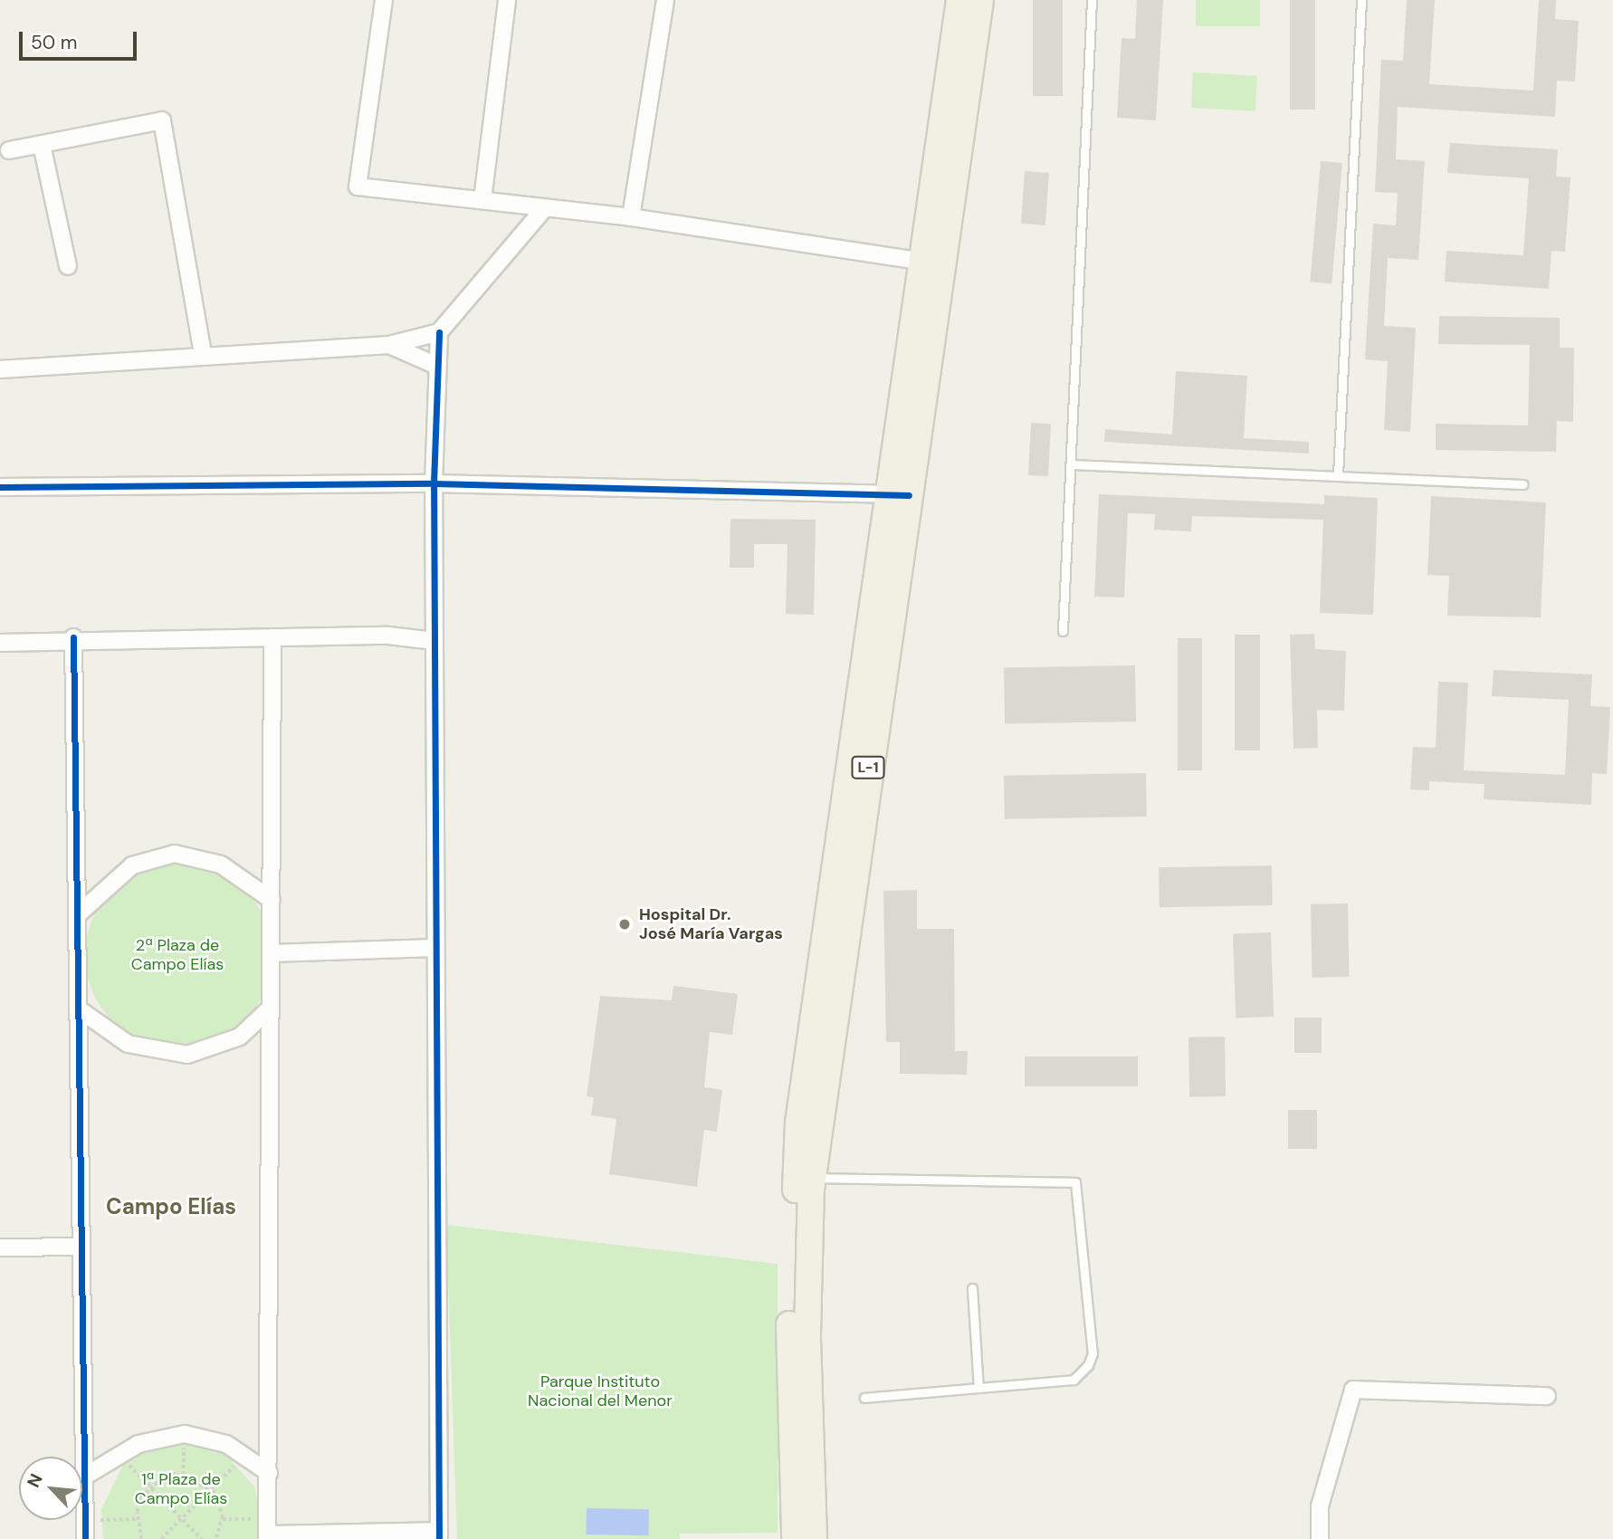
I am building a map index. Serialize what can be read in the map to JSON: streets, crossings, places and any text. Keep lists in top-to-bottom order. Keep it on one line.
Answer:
{"streets":{"main road":["L-1"]},"districts":["Campo Elías"],"parks":["2ª Plaza de Campo Elías","Parque Instituto Nacional del Menor","1ª Plaza de Campo Elías"],"places":["Hospital Dr. José María Vargas"],"scale_bar":"50 m","north":"top left"}
